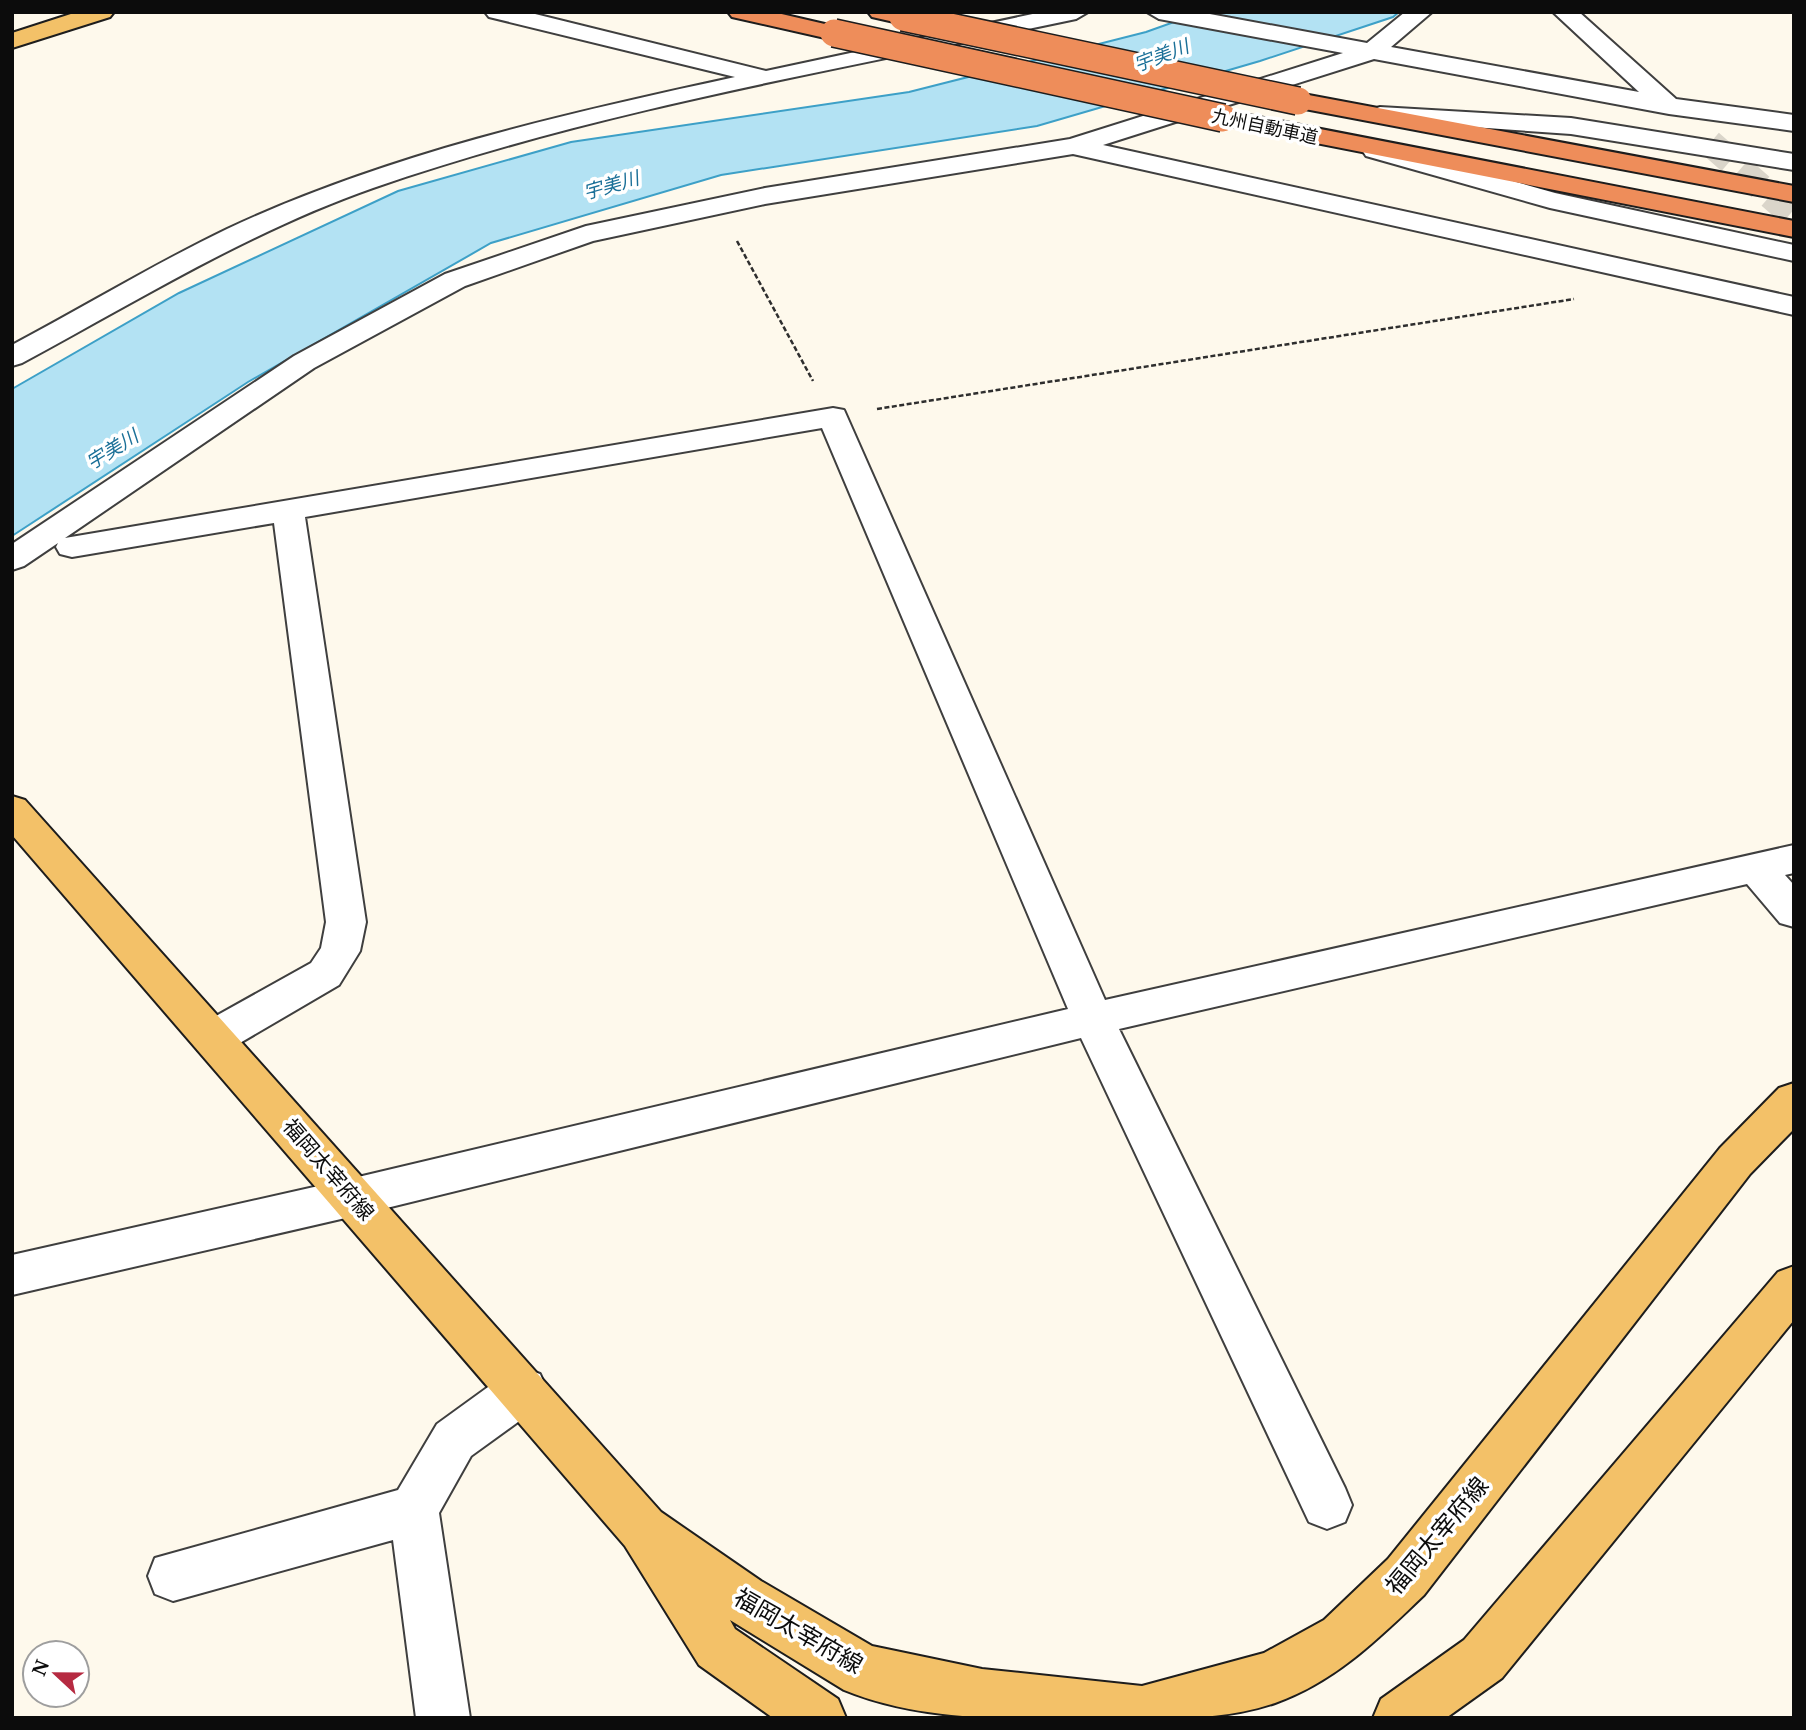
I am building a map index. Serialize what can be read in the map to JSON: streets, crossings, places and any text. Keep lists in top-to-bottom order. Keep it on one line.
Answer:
{"streets":{"highway":["九州自動車道"],"main road":["福岡太宰府線"]},"water":["宇美川"],"north":"left"}
